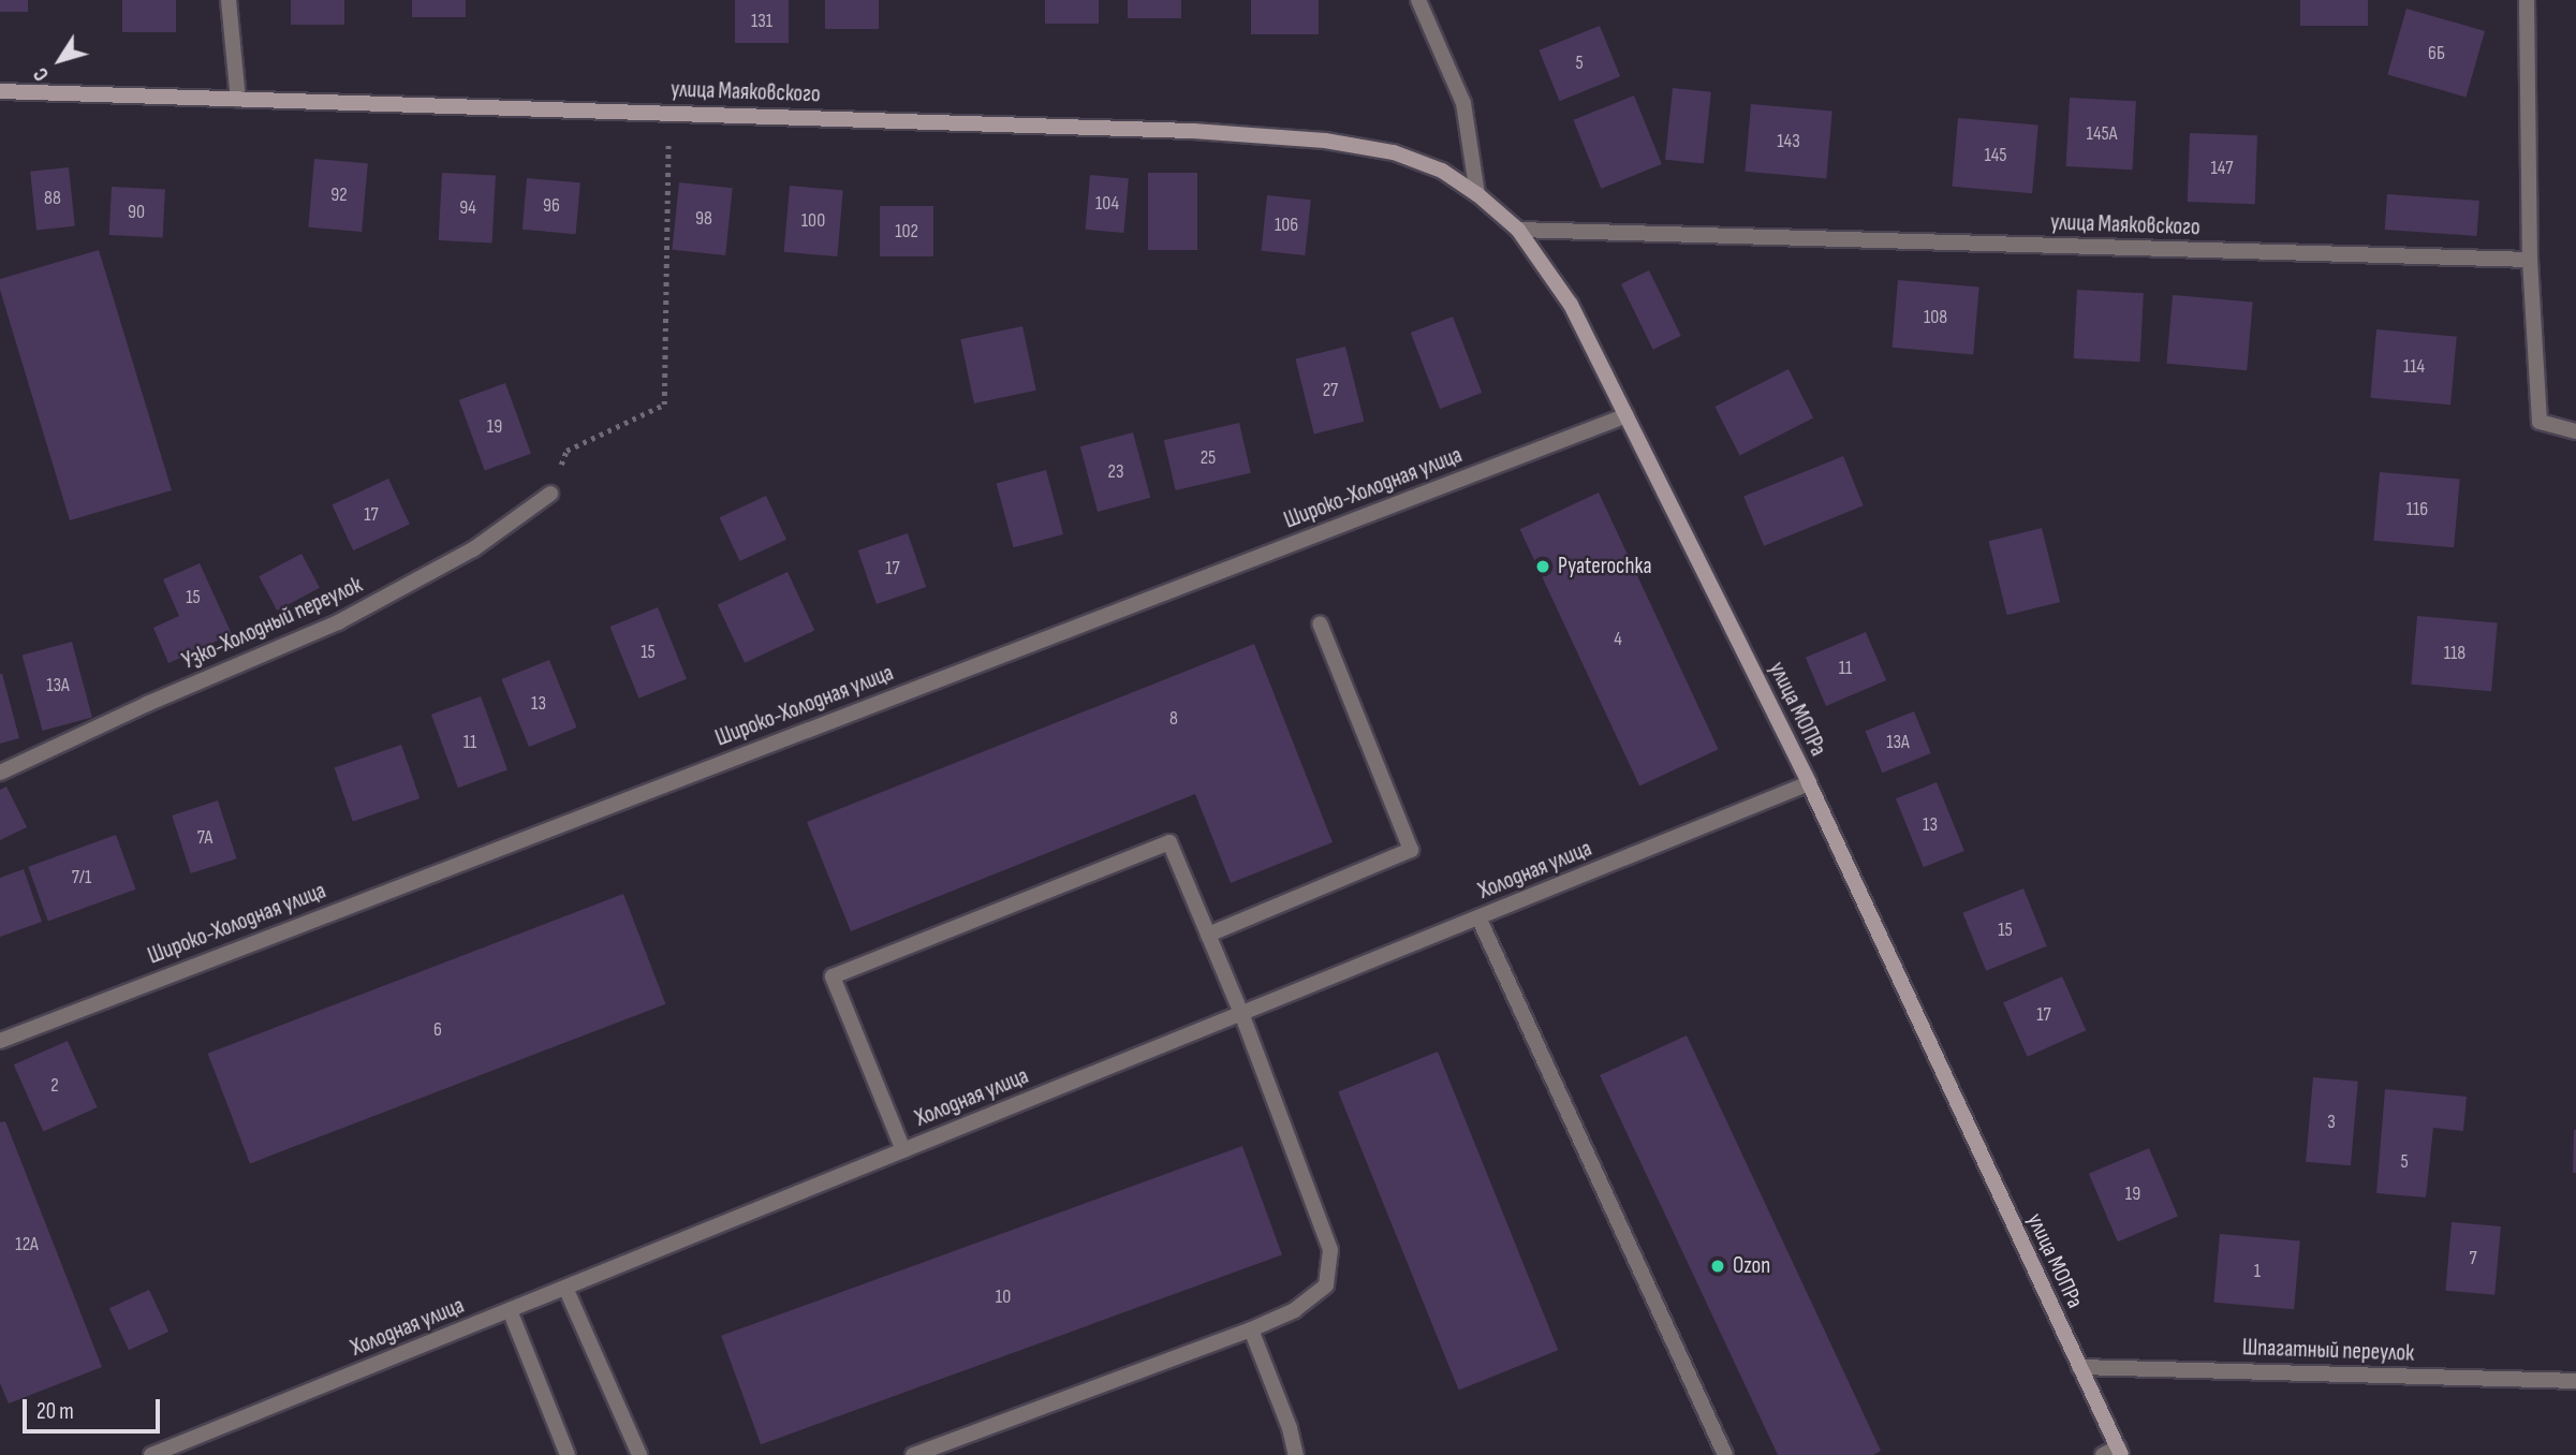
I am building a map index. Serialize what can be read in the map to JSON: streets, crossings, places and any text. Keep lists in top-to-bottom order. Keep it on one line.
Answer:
{"streets":{"street":["улица Маяковского","Широко-Холодная улица","Узко-Холодный переулок","улица МОПРа","Холодная улица","Шпагатный переулок"]},"crossings":[["улица Маяковского","улица МОПРа"],["Широко-Холодная улица","улица МОПРа"],["улица МОПРа","Холодная улица"],["улица МОПРа","Шпагатный переулок"]],"places":["Pyaterochka","Ozon"],"house_numbers":["131","6Б","5","145А","143","145","147","92","88","104","96","94","90","98","100","106","102","108","114","27","19","25","23","116","17","17","15","4","15","118","11","13А","13","8","11","13А","13","7А","7/1","15","17","6","2","3","5","19","12А","7","1","10"],"scale_bar":"20 m","north":"bottom left"}
